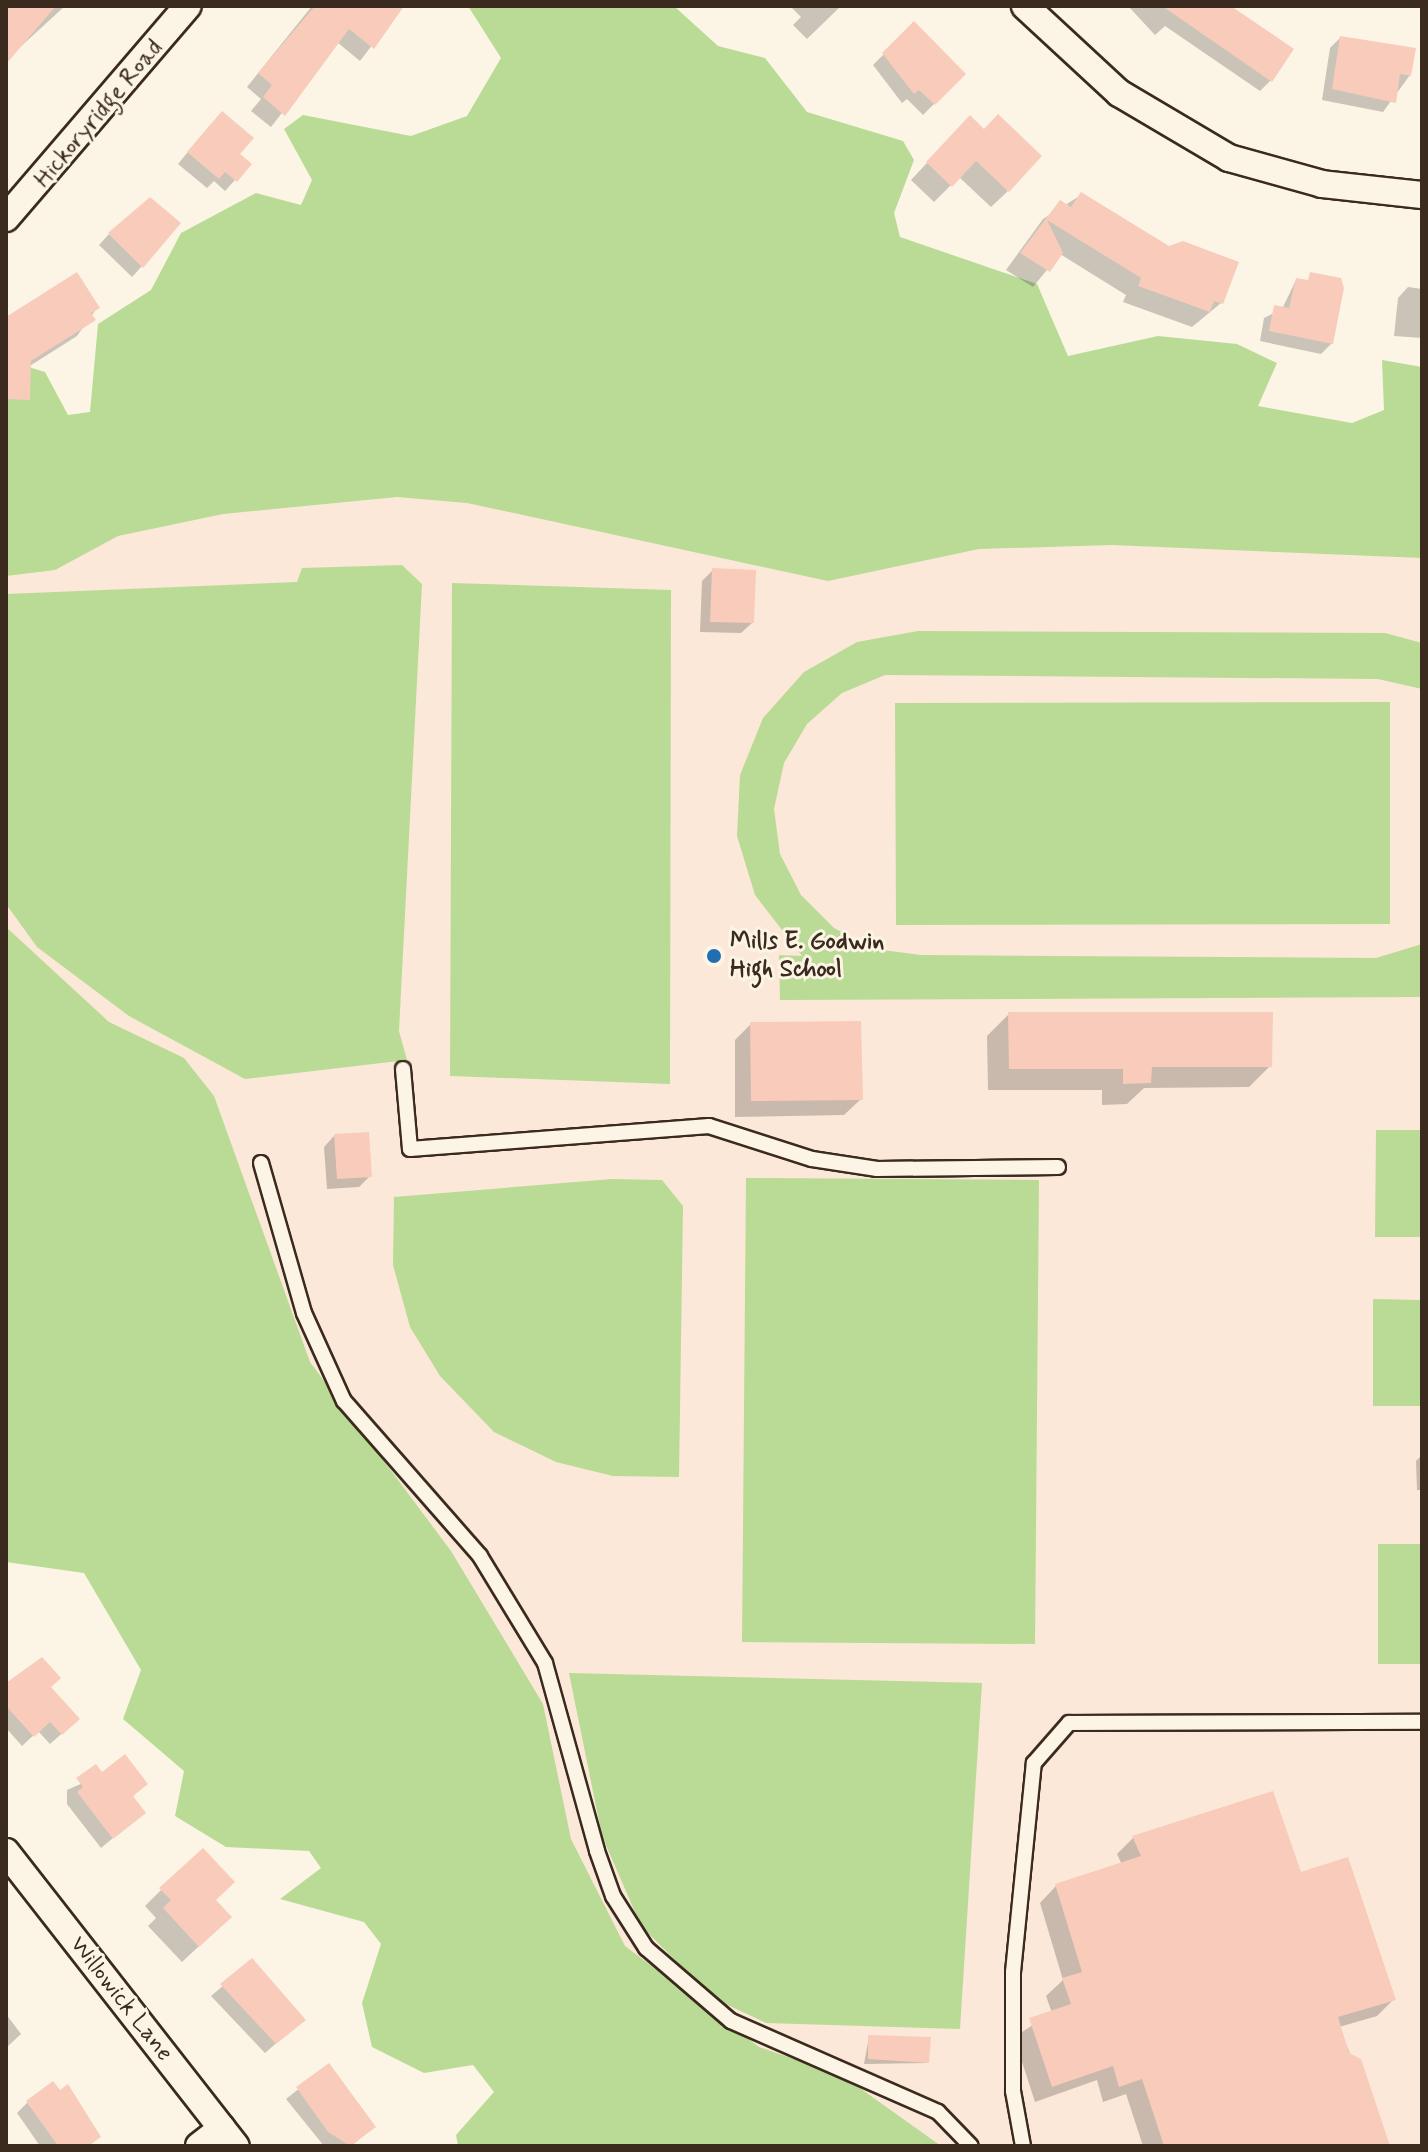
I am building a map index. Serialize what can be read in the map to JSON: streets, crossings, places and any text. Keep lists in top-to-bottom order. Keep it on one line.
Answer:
{"streets":{"street":["Hickoryridge Road","Willowick Lane"]},"places":["Mills E. Godwin High School"]}
